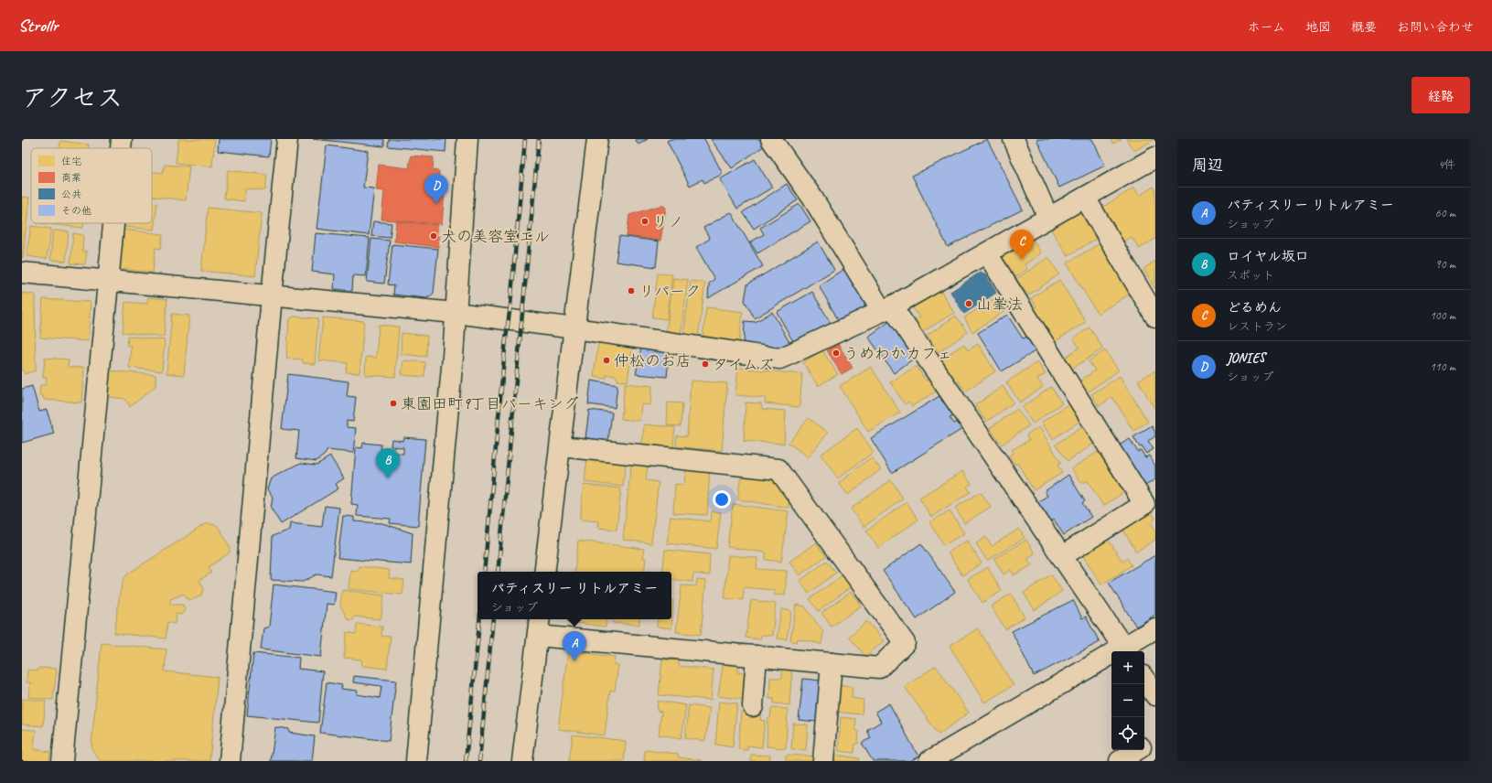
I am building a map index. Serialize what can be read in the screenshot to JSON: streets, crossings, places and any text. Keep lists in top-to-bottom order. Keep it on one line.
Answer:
{"places":["リノ","犬の美容室エル","リパーク","山峯法","うめわかカフェ","仲松のお店","タイムズ","東園田町9丁目パーキング"],"legend":["住宅","商業","公共","その他"],"page":{"header":"Strollr","nav":["ホーム","地図","概要","お問い合わせ"],"title":"アクセス","buttons":"経路","heading":["周辺","4件"],"pins":["D","C","B","A"],"list":[{"mark":"A","name":"パティスリー リトルアミー","note":"ショップ","value":"60 m"},{"mark":"B","name":"ロイヤル坂口","note":"スポット","value":"90 m"},{"mark":"C","name":"どるめん","note":"レストラン","value":"100 m"},{"mark":"D","name":"JONIES","note":"ショップ","value":"110 m"}],"popup":["パティスリー リトルアミー","ショップ"],"map_buttons":["+","−"]}}
